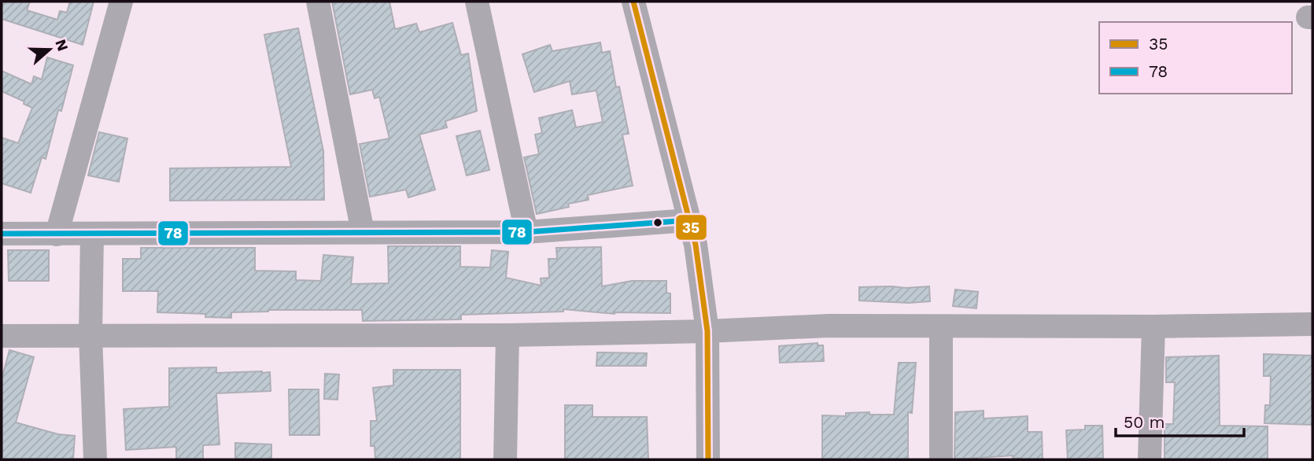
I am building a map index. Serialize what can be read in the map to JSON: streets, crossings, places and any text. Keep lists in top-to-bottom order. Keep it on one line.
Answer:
{"lines":["transit line 35","transit line 78"],"legend":["35","78"],"scale_bar":"50 m","north":"right"}
